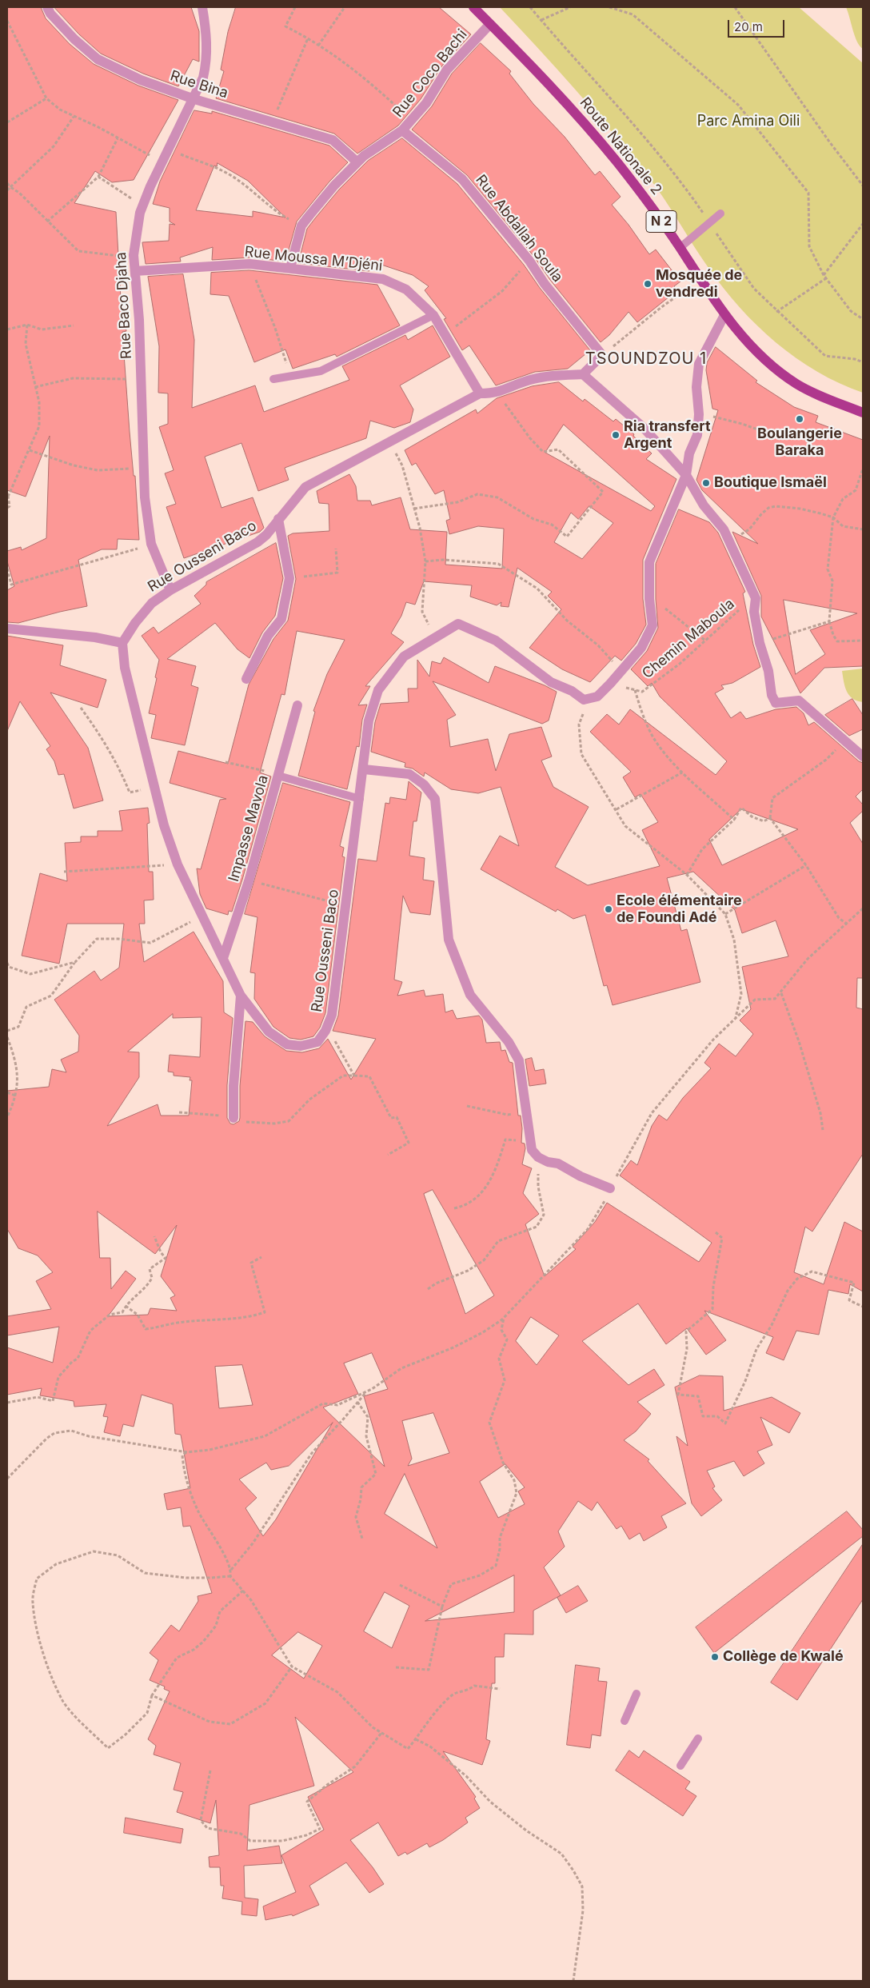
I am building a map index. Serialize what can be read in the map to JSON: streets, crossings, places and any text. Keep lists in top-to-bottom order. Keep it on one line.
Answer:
{"streets":{"main road":["Route Nationale 2","N 2"],"street":["Rue Coco Bachi","Rue Bina","Rue Abdallah Soula","Rue Moussa M’Djéni","Rue Baco Djaha","Rue Ousseni Baco","Impasse Mavola"],"path":["Chemin Maboula"]},"crossings":[["Rue Coco Bachi","Rue Bina"],["Rue Coco Bachi","Route Nationale 2"],["Rue Coco Bachi","Rue Abdallah Soula"],["Rue Coco Bachi","Rue Moussa M’Djéni"],["Rue Bina","Rue Baco Djaha"],["Rue Moussa M’Djéni","Rue Baco Djaha"],["Rue Moussa M’Djéni","Rue Ousseni Baco"],["Rue Baco Djaha","Rue Ousseni Baco"],["Rue Ousseni Baco","Impasse Mavola"]],"districts":["TSOUNDZOU 1"],"parks":["Parc Amina Oili"],"places":["Mosquée de vendredi","Boulangerie Baraka","Ria transfert Argent","Boutique Ismaël","Ecole élémentaire de Foundi Adé","Collège de Kwalé"],"scale_bar":"20 m"}
